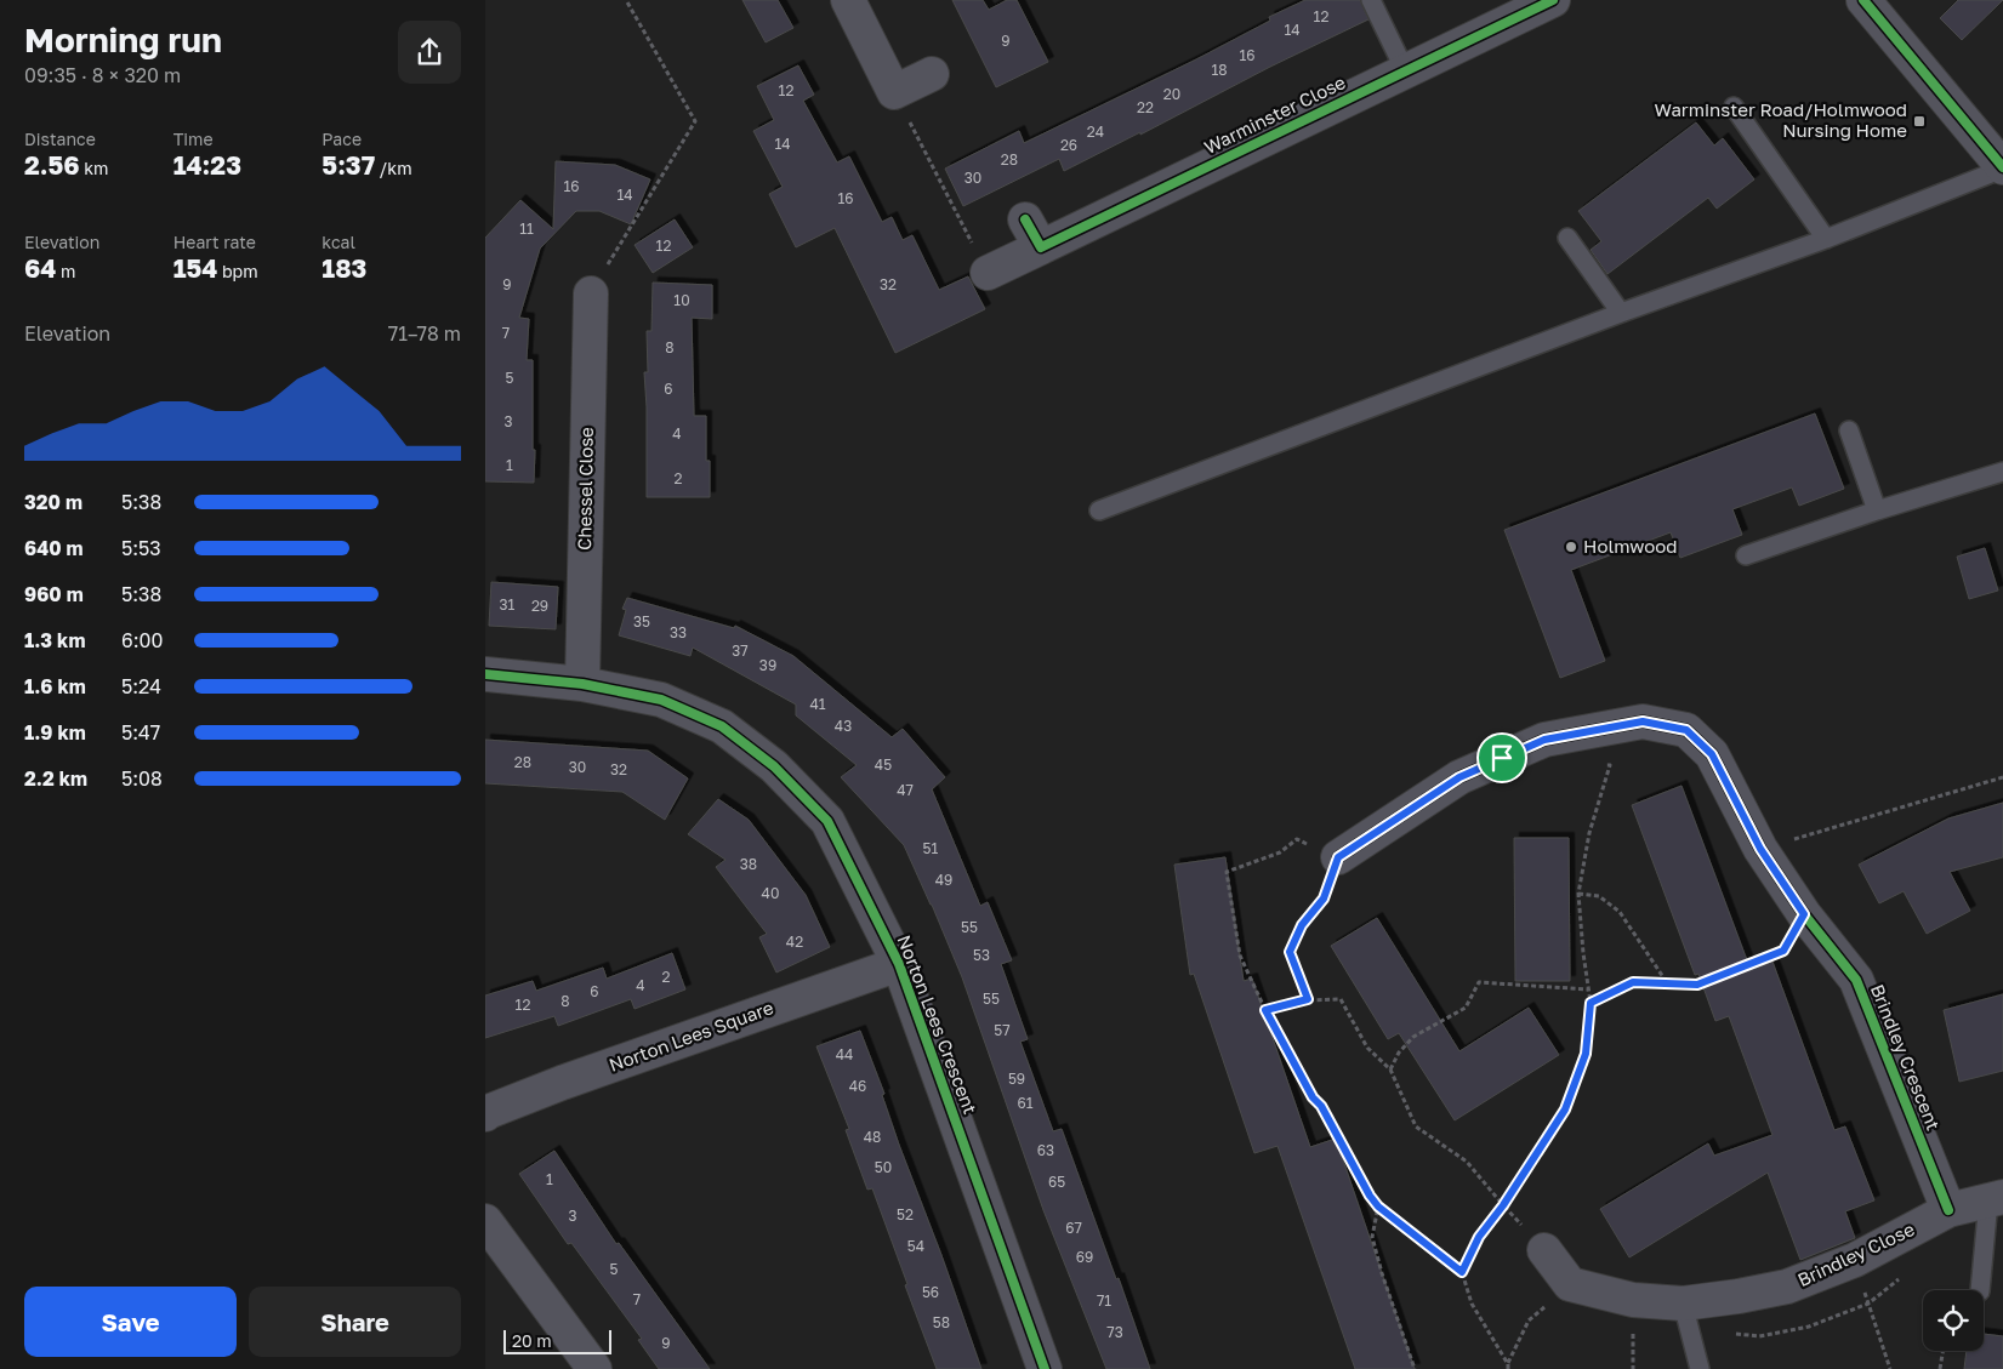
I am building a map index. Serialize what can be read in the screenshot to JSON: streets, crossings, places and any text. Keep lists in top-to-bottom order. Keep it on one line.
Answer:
{"streets":{"street":["Warminster Close","Chessel Close","Norton Lees Crescent","Norton Lees Square","Brindley Crescent","Brindley Close"]},"crossings":[["Chessel Close","Norton Lees Crescent"],["Norton Lees Crescent","Norton Lees Square"],["Brindley Crescent","Brindley Close"]],"places":{"transit":["Warminster Road/Holmwood Nursing Home"],"other":["Holmwood"]},"house_numbers":["12","14","9","16","18","12","20","22","24","14","26","28","30","16","14","16","11","12","9","32","10","7","8","5","6","3","4","1","2","31","29","35","33","37","39","41","43","28","45","30","32","47","51","38","49","40","55","42","53","2","4","6","55","8","12","57","44","59","46","61","48","63","50","1","65","52","3","67","54","69","5","56","7","71","58","73","9"],"scale_bar":"20 m","page":{"heading":["Morning run","09:35 · 8 × 320 m"],"stats":[["Distance","2.56 km"],["Time","14:23"],["Pace","5:37 /km"],["Elevation","64 m"],["Heart rate","154 bpm"],["kcal","183"]],"chart":["Elevation","71–78 m"],"list":[{"name":"320 m","note":"5:38"},{"name":"640 m","note":"5:53"},{"name":"960 m","note":"5:38"},{"name":"1.3 km","note":"6:00"},{"name":"1.6 km","note":"5:24"},{"name":"1.9 km","note":"5:47"},{"name":"2.2 km","note":"5:08"}],"buttons":["Save","Share"],"scale":"20 m"}}
